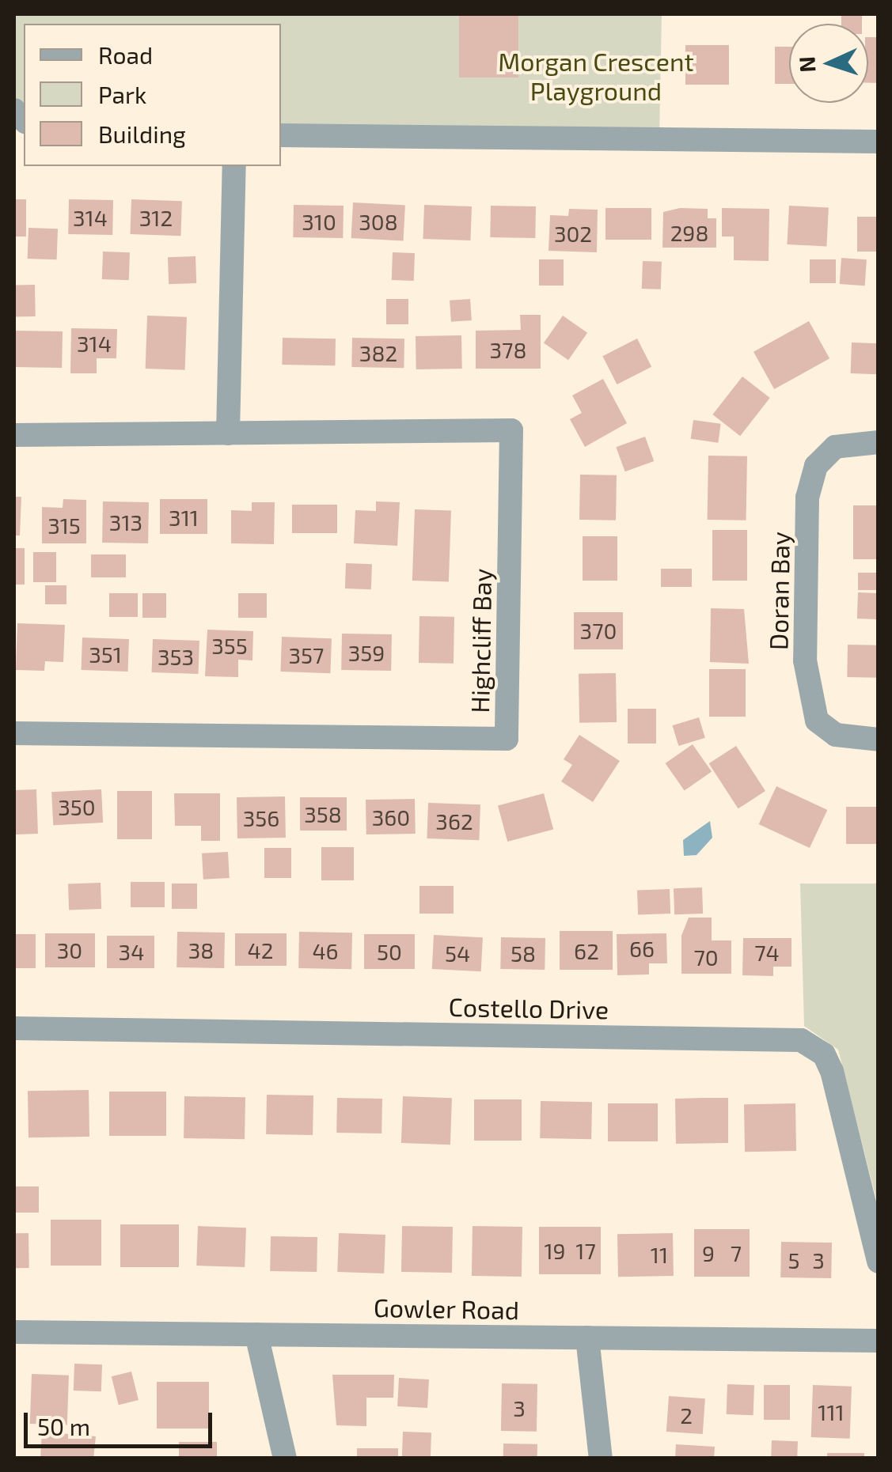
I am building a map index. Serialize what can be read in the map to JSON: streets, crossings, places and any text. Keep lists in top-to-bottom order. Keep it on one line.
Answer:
{"streets":{"street":["Doran Bay","Highcliff Bay","Costello Drive","Gowler Road"]},"parks":["Morgan Crescent Playground"],"house_numbers":["314","312","310","308","298","302","314","378","382","311","313","315","370","355","359","351","357","353","350","358","360","356","362","66","30","38","42","46","62","34","50","74","54","58","70","19","17","9","7","11","5","3","3","111","2"],"legend":["Road","Park","Building"],"scale_bar":"50 m","north":"left"}
